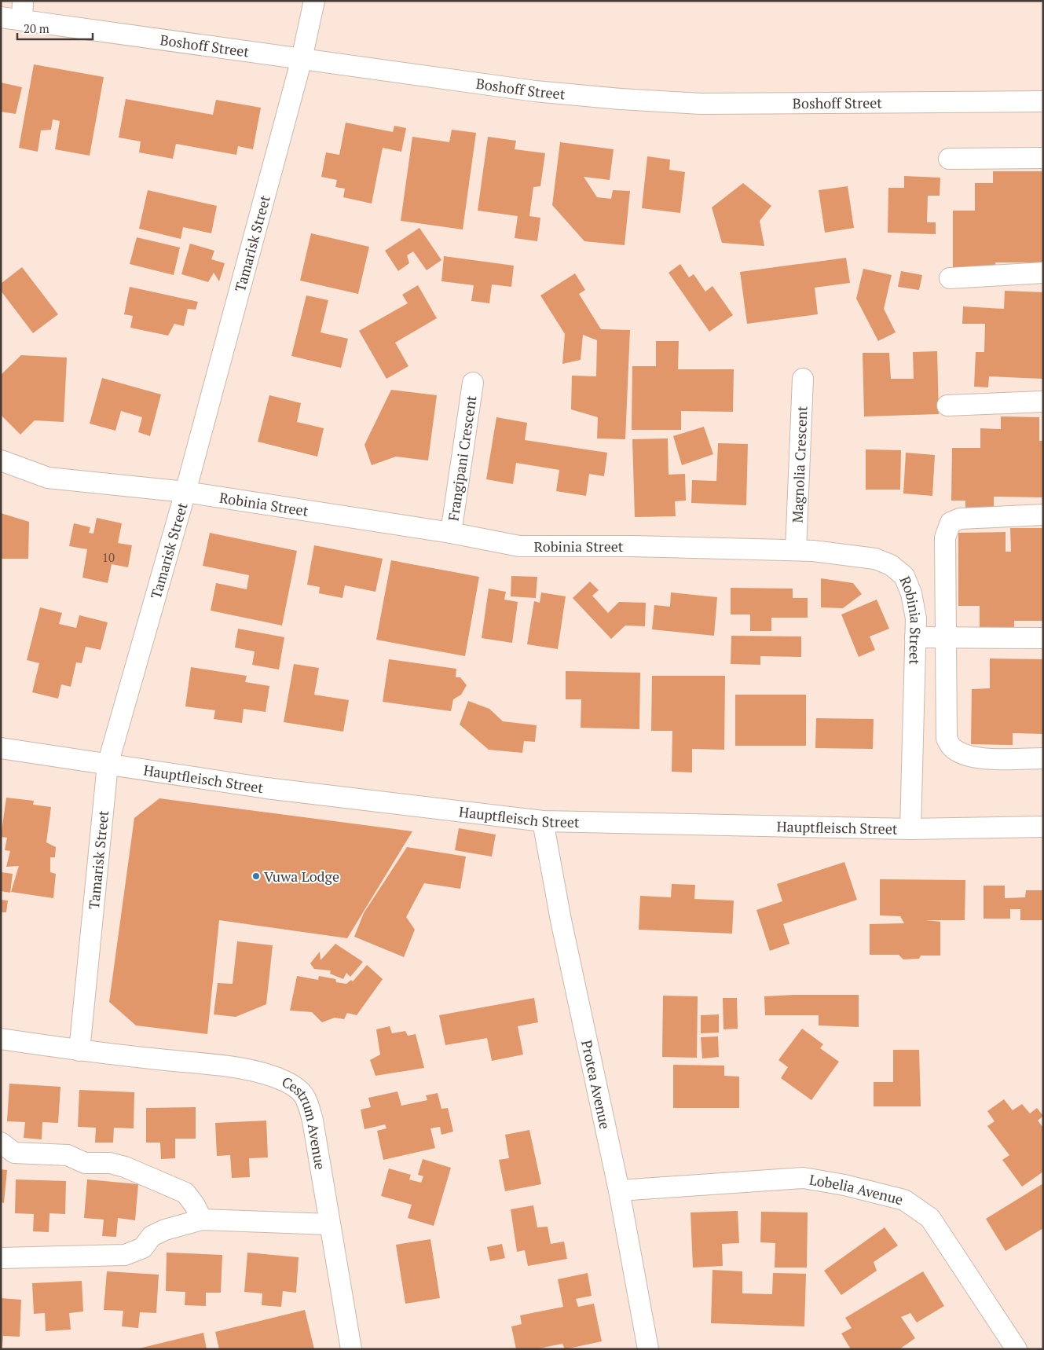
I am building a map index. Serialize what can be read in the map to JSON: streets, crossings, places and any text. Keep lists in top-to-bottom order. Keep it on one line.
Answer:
{"streets":{"street":["Boshoff Street","Tamarisk Street","Frangipani Crescent","Magnolia Crescent","Robinia Street","Hauptfleisch Street","Protea Avenue","Cestrum Avenue","Lobelia Avenue"]},"crossings":[["Boshoff Street","Tamarisk Street"],["Tamarisk Street","Robinia Street"],["Tamarisk Street","Hauptfleisch Street"],["Tamarisk Street","Cestrum Avenue"],["Frangipani Crescent","Robinia Street"],["Magnolia Crescent","Robinia Street"],["Robinia Street","Hauptfleisch Street"],["Hauptfleisch Street","Protea Avenue"],["Protea Avenue","Lobelia Avenue"]],"places":["Vuwa Lodge"],"house_numbers":["10"],"scale_bar":"20 m"}
